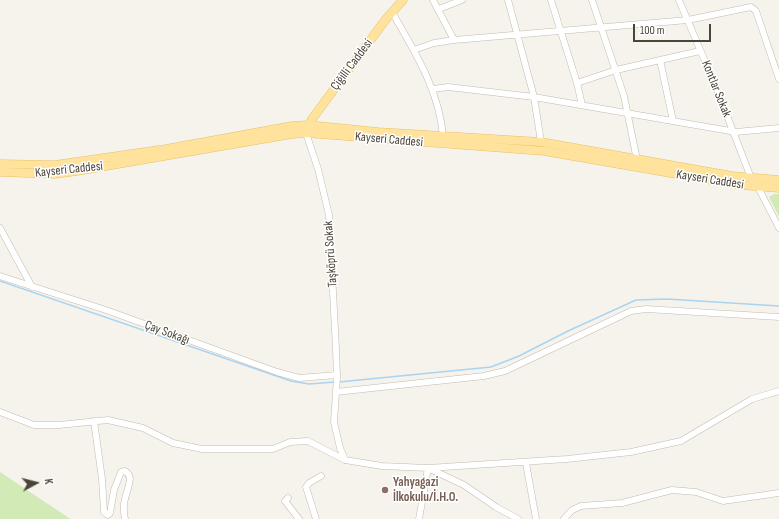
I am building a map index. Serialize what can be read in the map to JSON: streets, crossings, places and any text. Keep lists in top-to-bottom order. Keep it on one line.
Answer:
{"streets":{"main road":["Çiğilli Caddesi","Kayseri Caddesi"],"street":["Kontlar Sokak","Taşköprü Sokak","Çay Sokağı"]},"crossings":[["Çiğilli Caddesi","Kayseri Caddesi"],["Çiğilli Caddesi","Taşköprü Sokak"],["Kontlar Sokak","Kayseri Caddesi"],["Kayseri Caddesi","Taşköprü Sokak"],["Taşköprü Sokak","Çay Sokağı"]],"places":["Yahyagazi İlkokulu/İ.H.O."],"scale_bar":"100 m","north":"right"}
